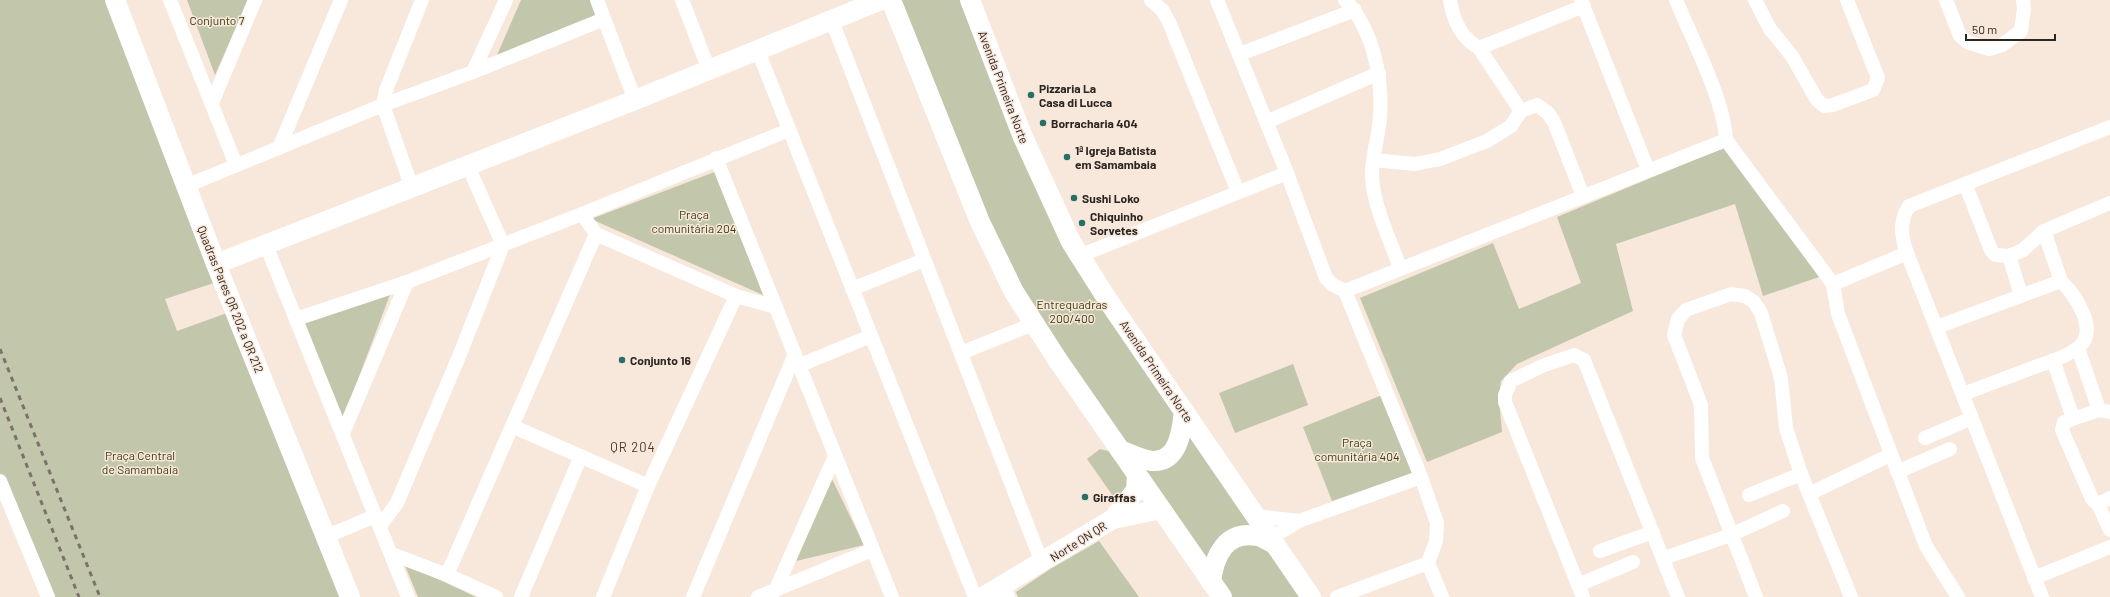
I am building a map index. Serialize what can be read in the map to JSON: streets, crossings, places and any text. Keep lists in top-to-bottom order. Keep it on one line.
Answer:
{"streets":{"street":["Avenida Primeira Norte","Quadras Pares QR 202 a QR 212","Norte QN QR"]},"districts":["QR 204"],"parks":["Conjunto 7","Praça comunitária 204","Entrequadras 200/400","Praça comunitária 404","Praça Central de Samambaia"],"places":["Pizzaria La Casa di Lucca","Borracharia 404","1ª Igreja Batista em Samambaia","Sushi Loko","Chiquinho Sorvetes","Conjunto 16","Giraffas"],"scale_bar":"50 m"}
